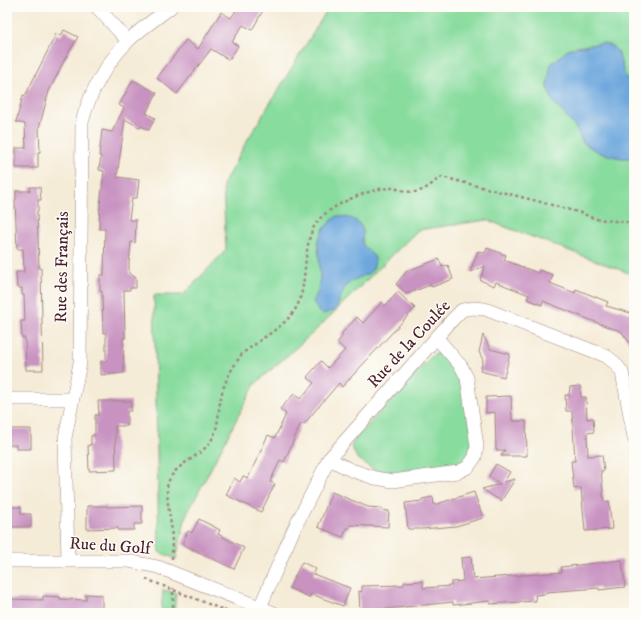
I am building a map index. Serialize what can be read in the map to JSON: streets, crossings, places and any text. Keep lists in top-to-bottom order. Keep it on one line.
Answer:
{"streets":{"street":["Rue des Français","Rue de la Coulée","Rue du Golf"]},"crossings":[["Rue des Français","Rue du Golf"],["Rue de la Coulée","Rue du Golf"]]}
